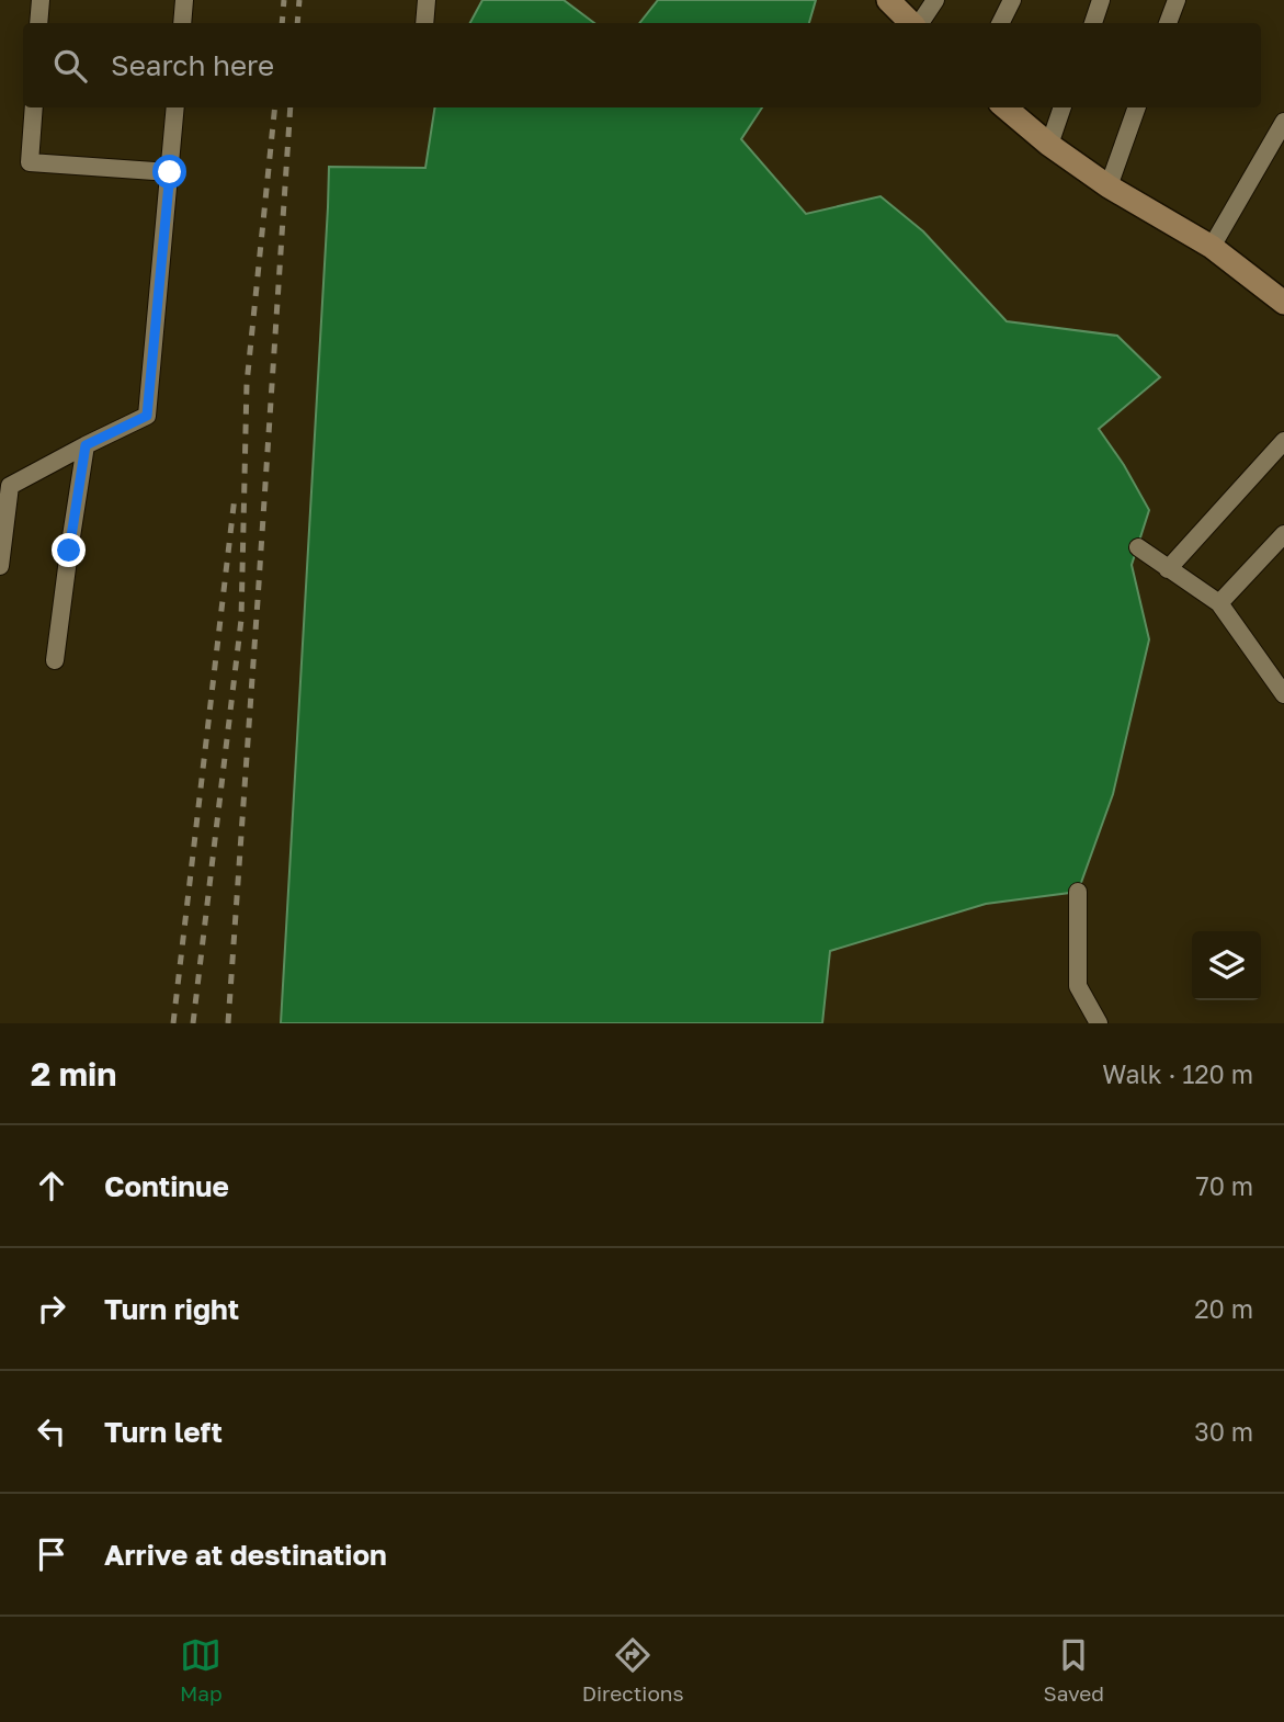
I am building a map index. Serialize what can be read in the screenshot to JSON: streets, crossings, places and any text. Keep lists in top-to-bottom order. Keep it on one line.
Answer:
{"page":{"search":"Search here","heading":["2 min","Walk · 120 m"],"list":[["Continue","70 m"],["Turn right","20 m"],["Turn left","30 m"],"Arrive at destination"],"nav":["Map","Directions","Saved"]}}
